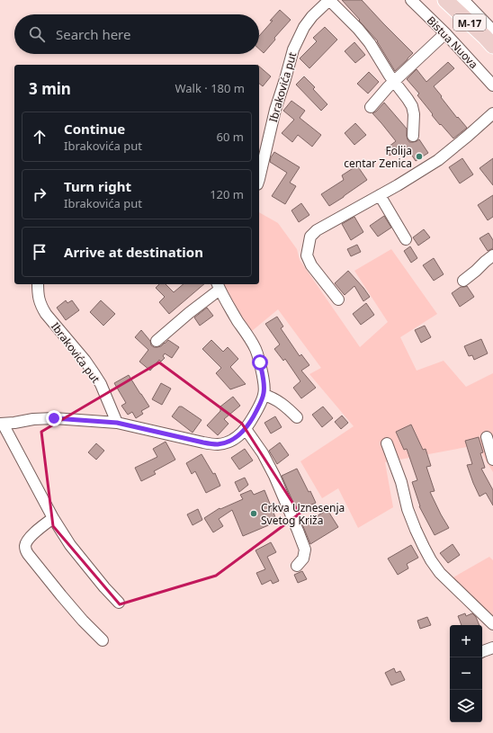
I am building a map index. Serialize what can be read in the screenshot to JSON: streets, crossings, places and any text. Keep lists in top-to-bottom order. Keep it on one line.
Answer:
{"streets":{"highway":["M-17"],"street":["Bistua Nuova","Ibrakovića put"]},"places":["Folija centar Zenica","Crkva Uznesenja Svetog Križa"],"page":{"search":"Search here","heading":["3 min","Walk · 180 m"],"list":[["Continue","Ibrakovića put","60 m"],["Turn right","Ibrakovića put","120 m"],"Arrive at destination"],"map_buttons":["+","−"]}}
